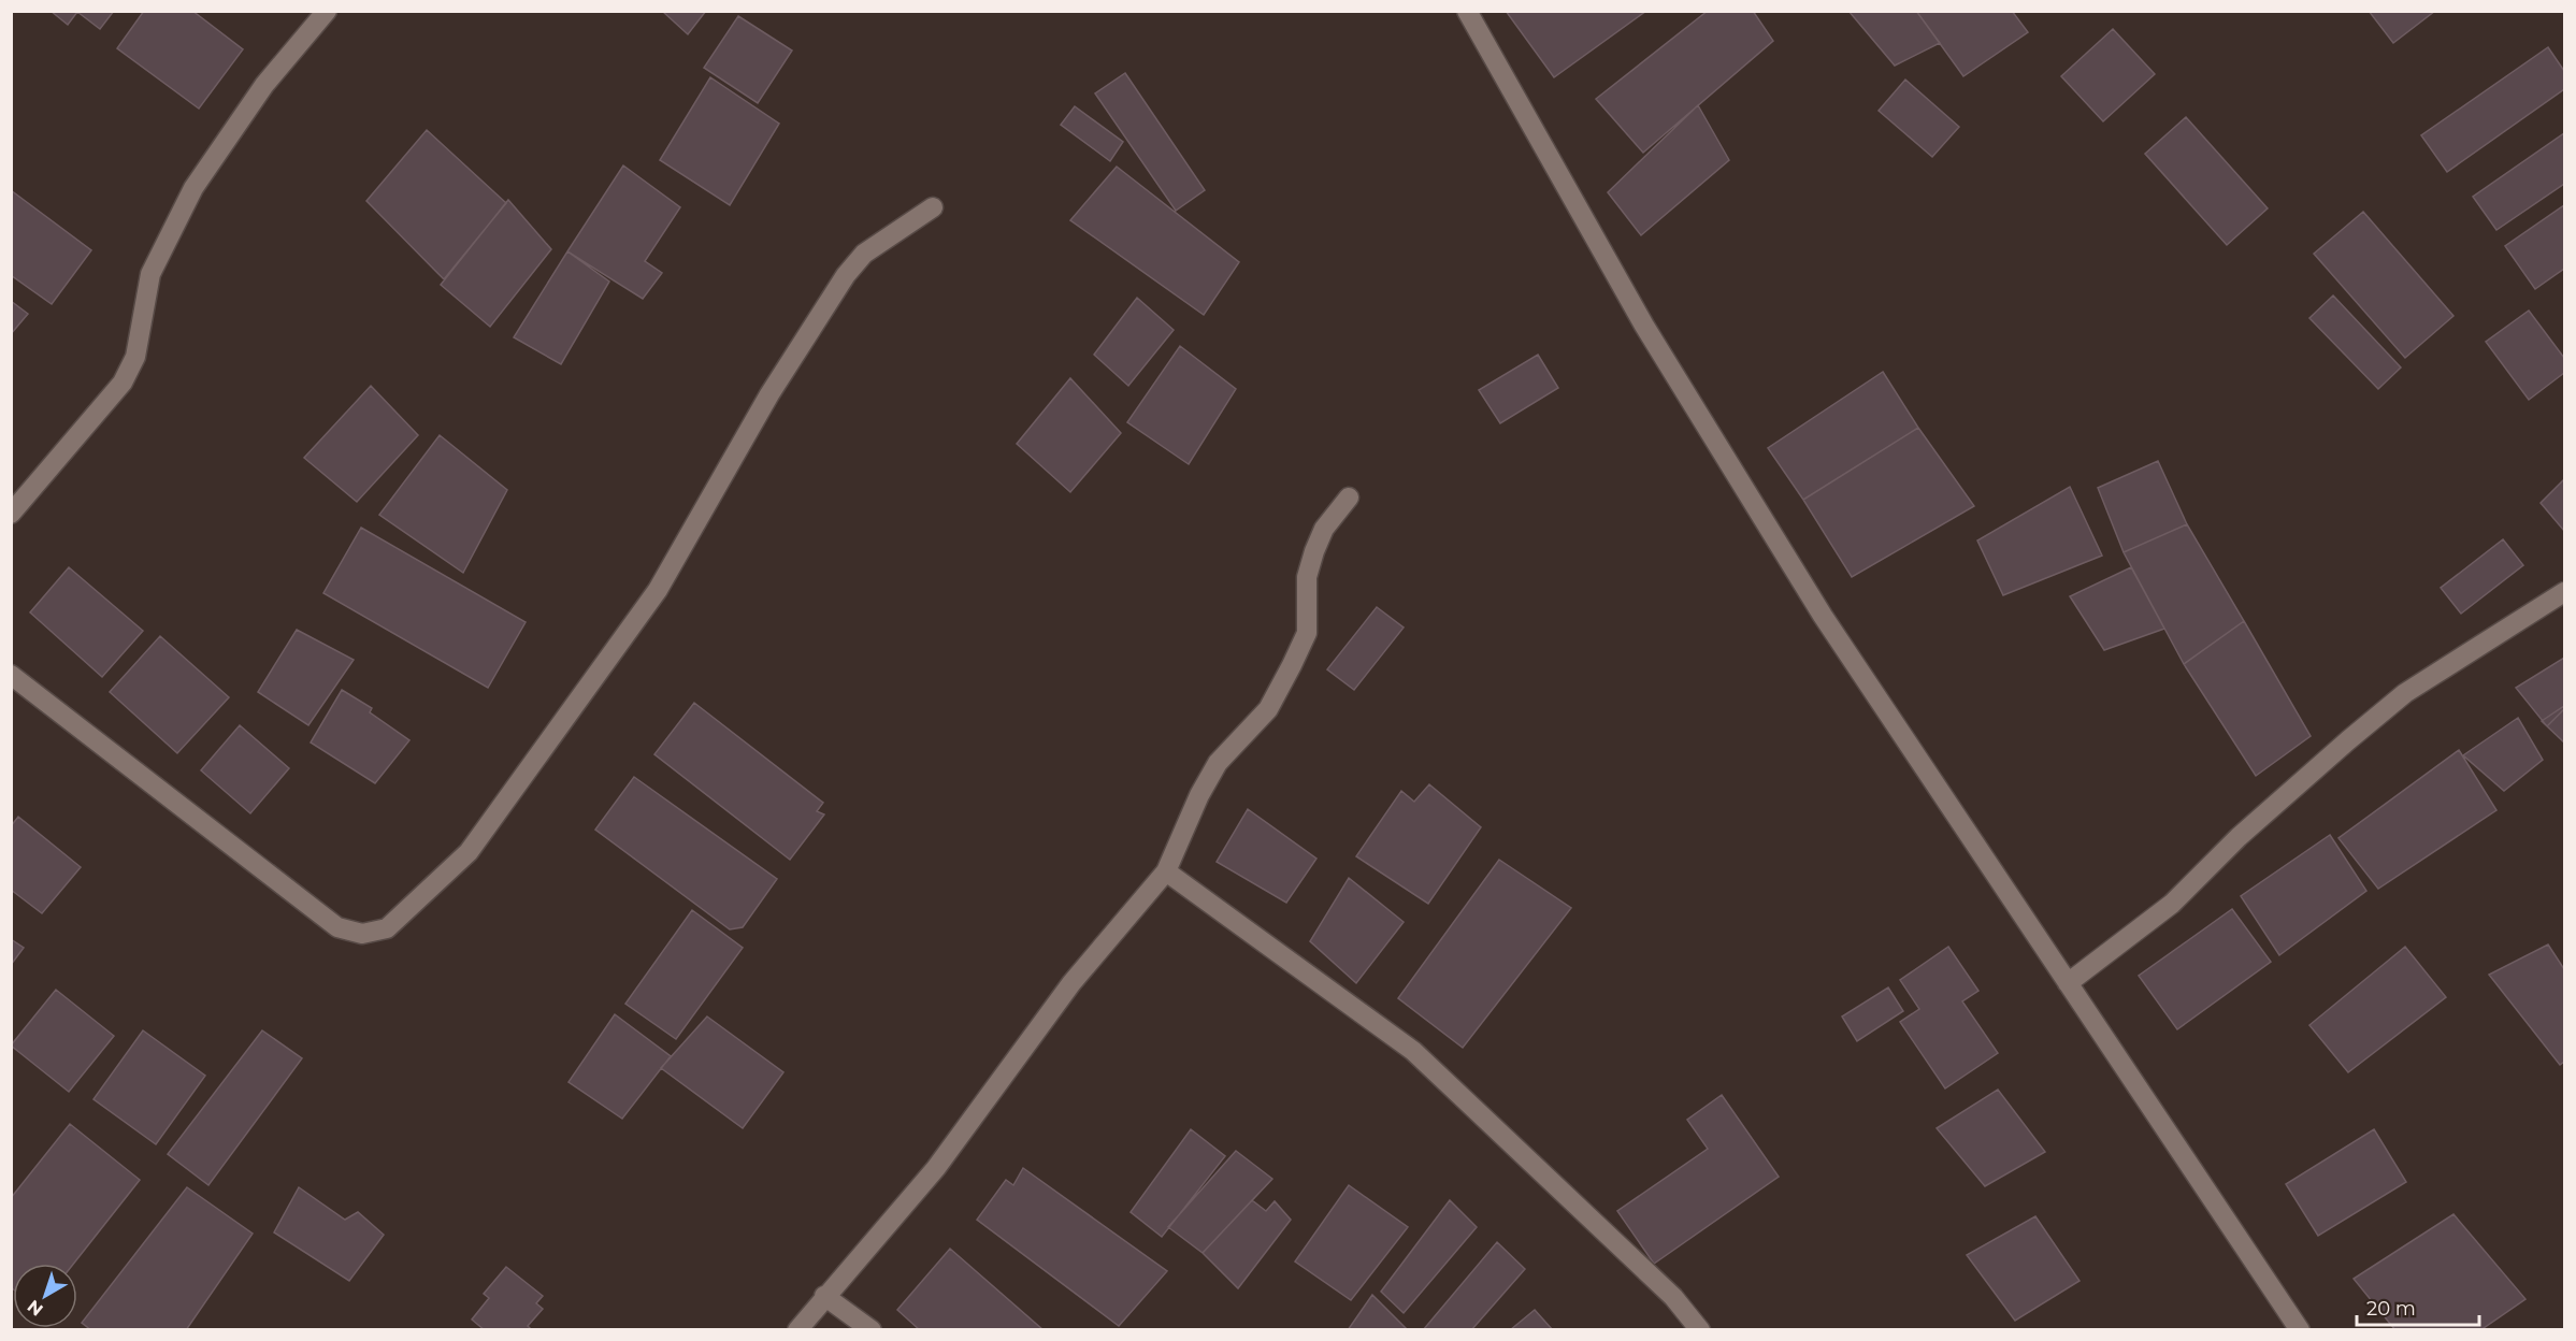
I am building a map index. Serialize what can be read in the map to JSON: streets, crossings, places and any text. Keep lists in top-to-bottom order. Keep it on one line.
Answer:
{"scale_bar":"20 m","north":"bottom left"}
